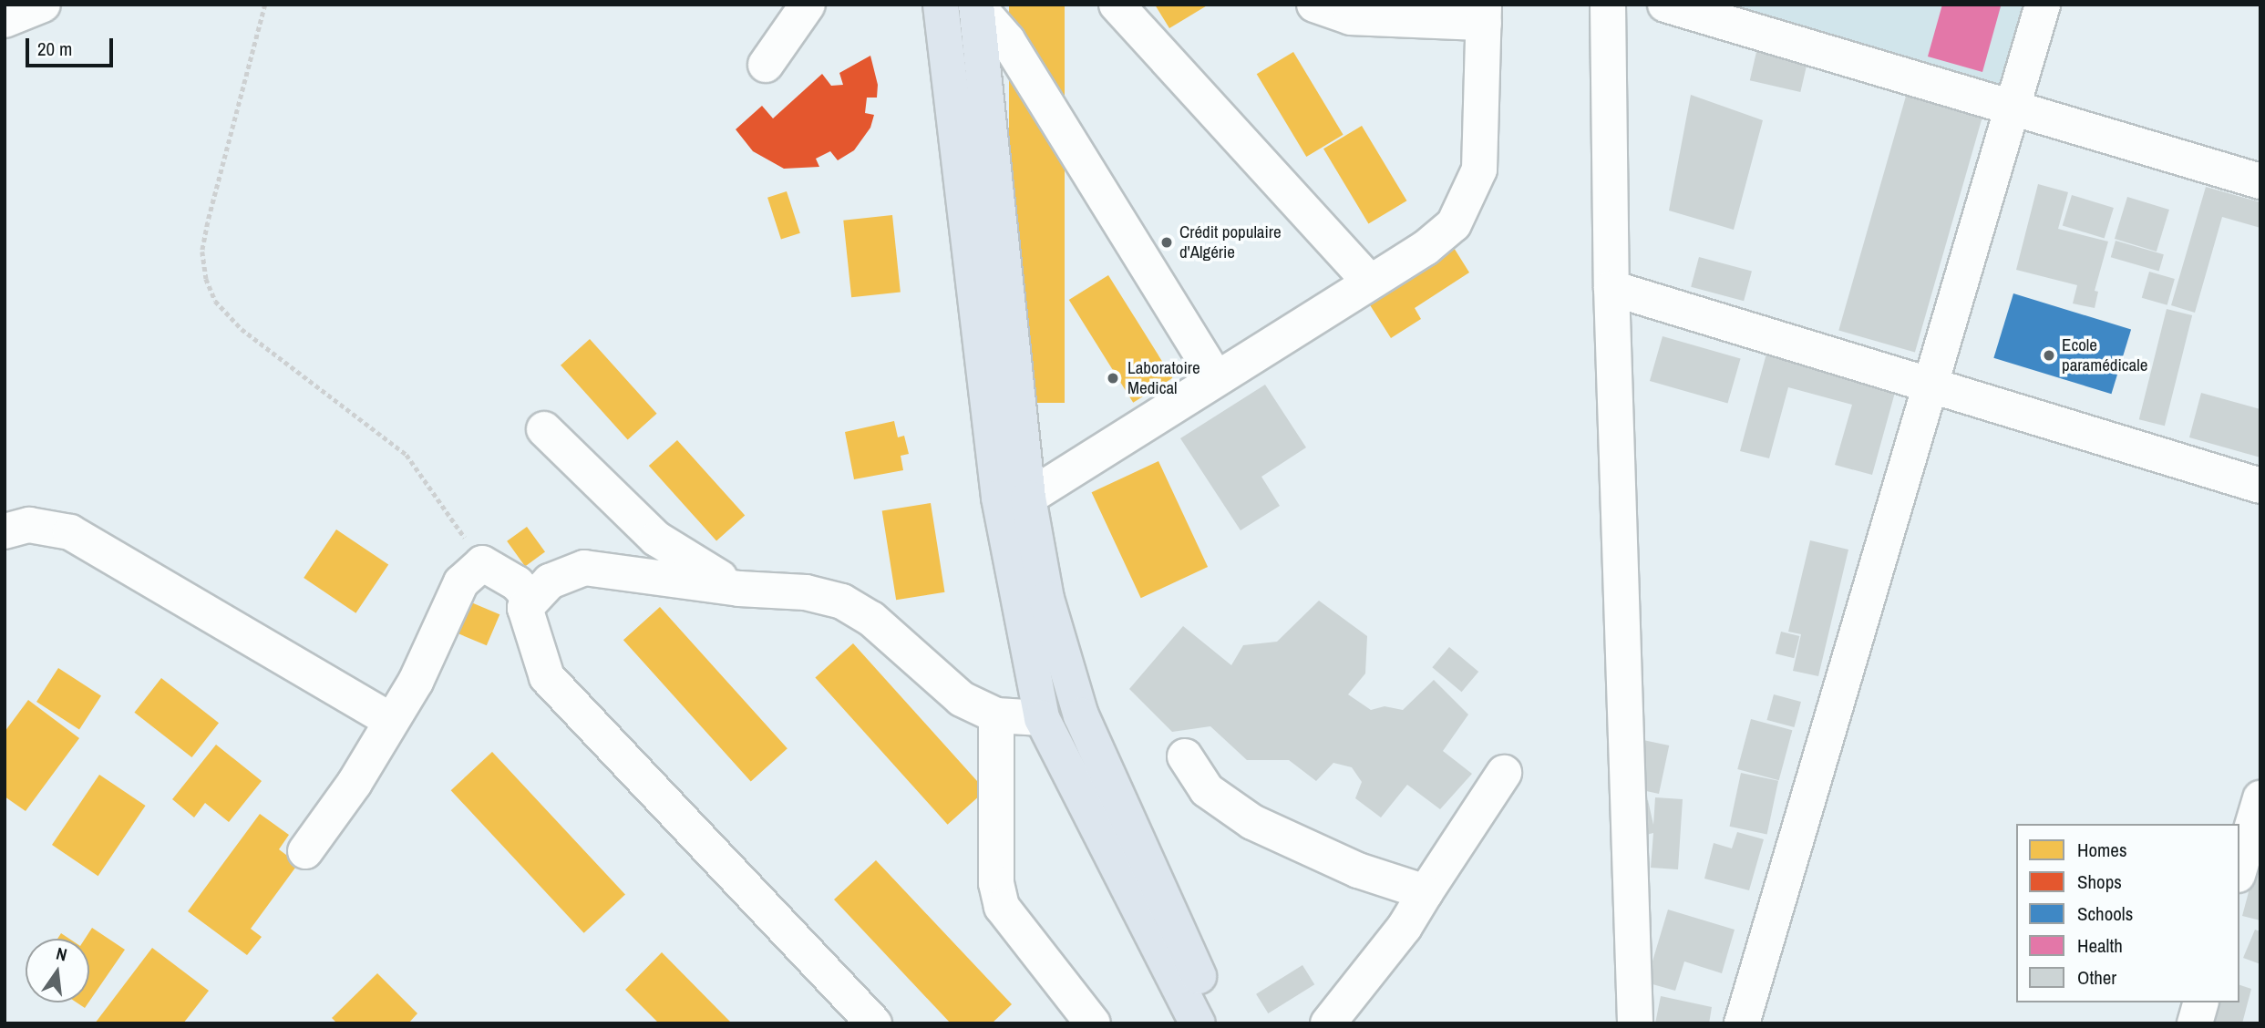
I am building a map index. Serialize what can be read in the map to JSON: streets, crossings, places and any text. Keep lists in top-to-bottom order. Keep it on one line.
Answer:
{"places":["Crédit populaire d'Algérie","Ecole paramédicale","Laboratoire Medical"],"legend":["Homes","Shops","Schools","Health","Other"],"scale_bar":"20 m","north":"top"}
